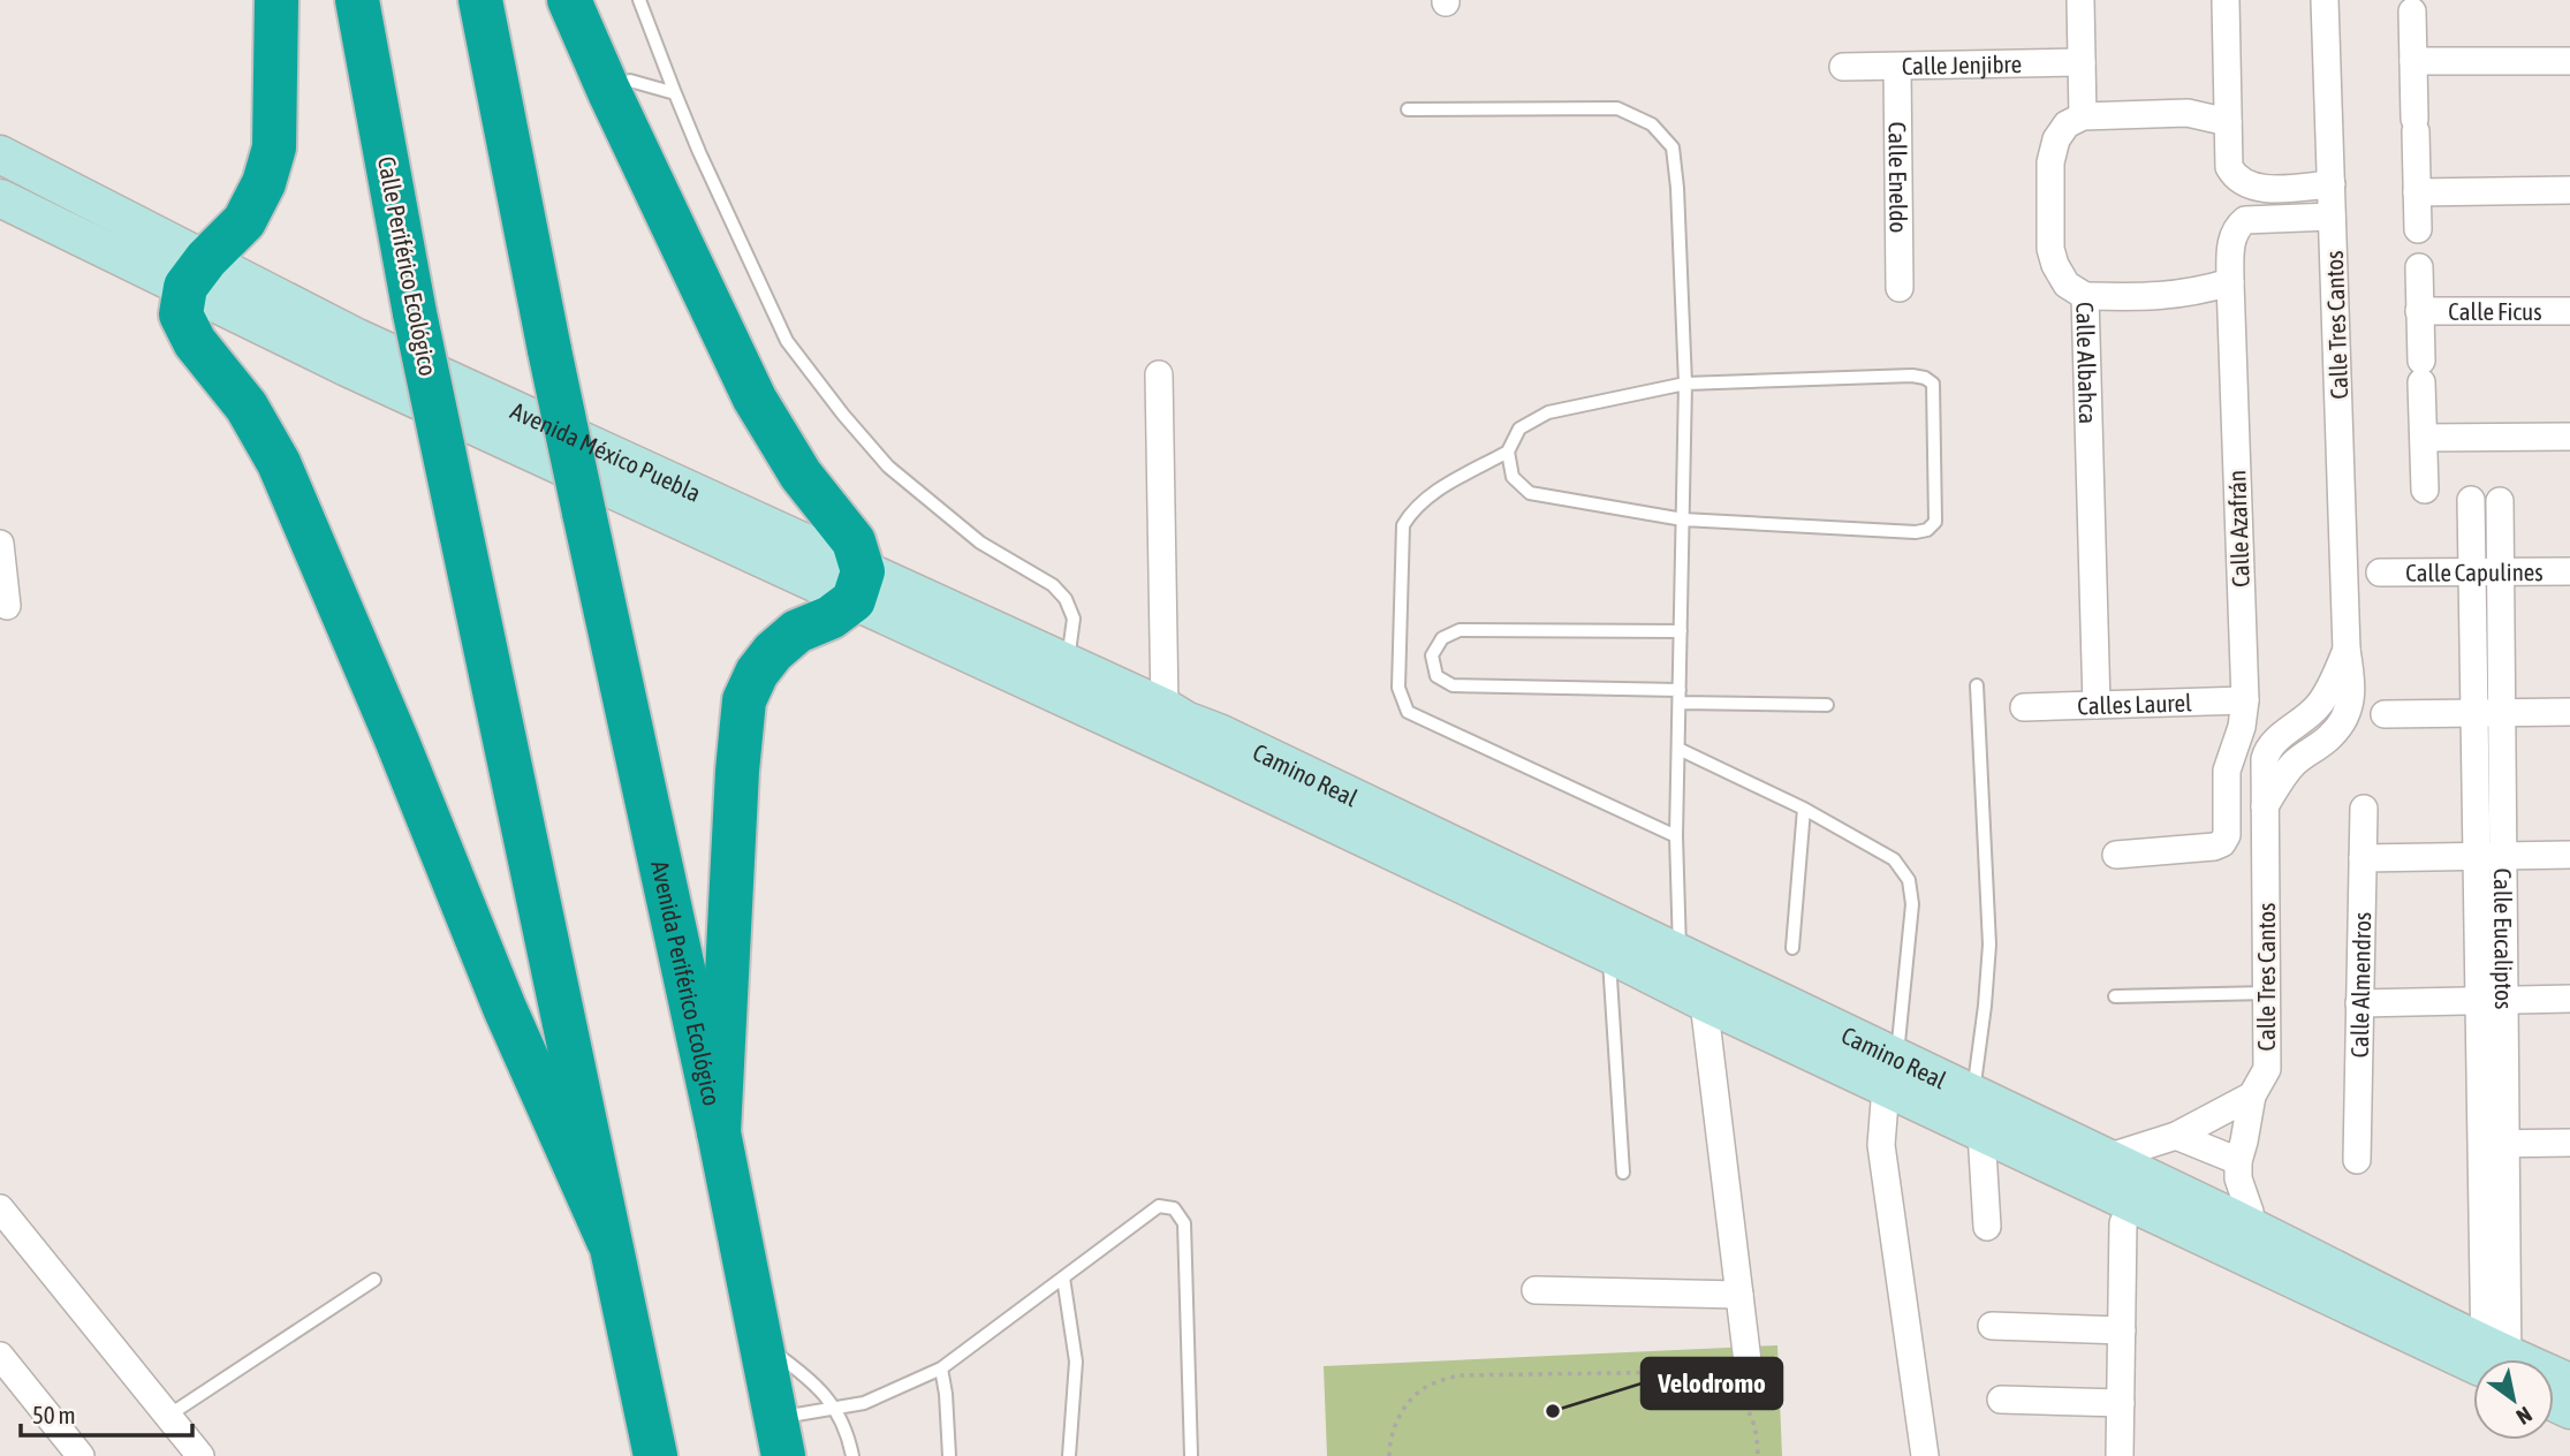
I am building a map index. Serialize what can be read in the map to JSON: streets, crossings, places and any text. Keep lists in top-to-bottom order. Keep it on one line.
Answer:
{"streets":{"highway":["Calle Periférico Ecológico","Avenida Periférico Ecológico"],"street":["Calle Jenjibre","Calle Eneldo","Calle Ficus","Calle Tres Cantos","Calle Albahca","Avenida México Puebla","Calle Azafrán","Calle Capulines","Calles Laurel","Camino Real","Calle Eucaliptos","Calle Almendros"]},"crossings":[["Calle Jenjibre","Calle Eneldo"],["Calle Tres Cantos","Camino Real"],["Calle Albahca","Calles Laurel"],["Avenida México Puebla","Camino Real"],["Calle Azafrán","Calles Laurel"],["Calle Capulines","Calle Eucaliptos"]],"places":["Velodromo"],"scale_bar":"50 m","north":"bottom right"}
